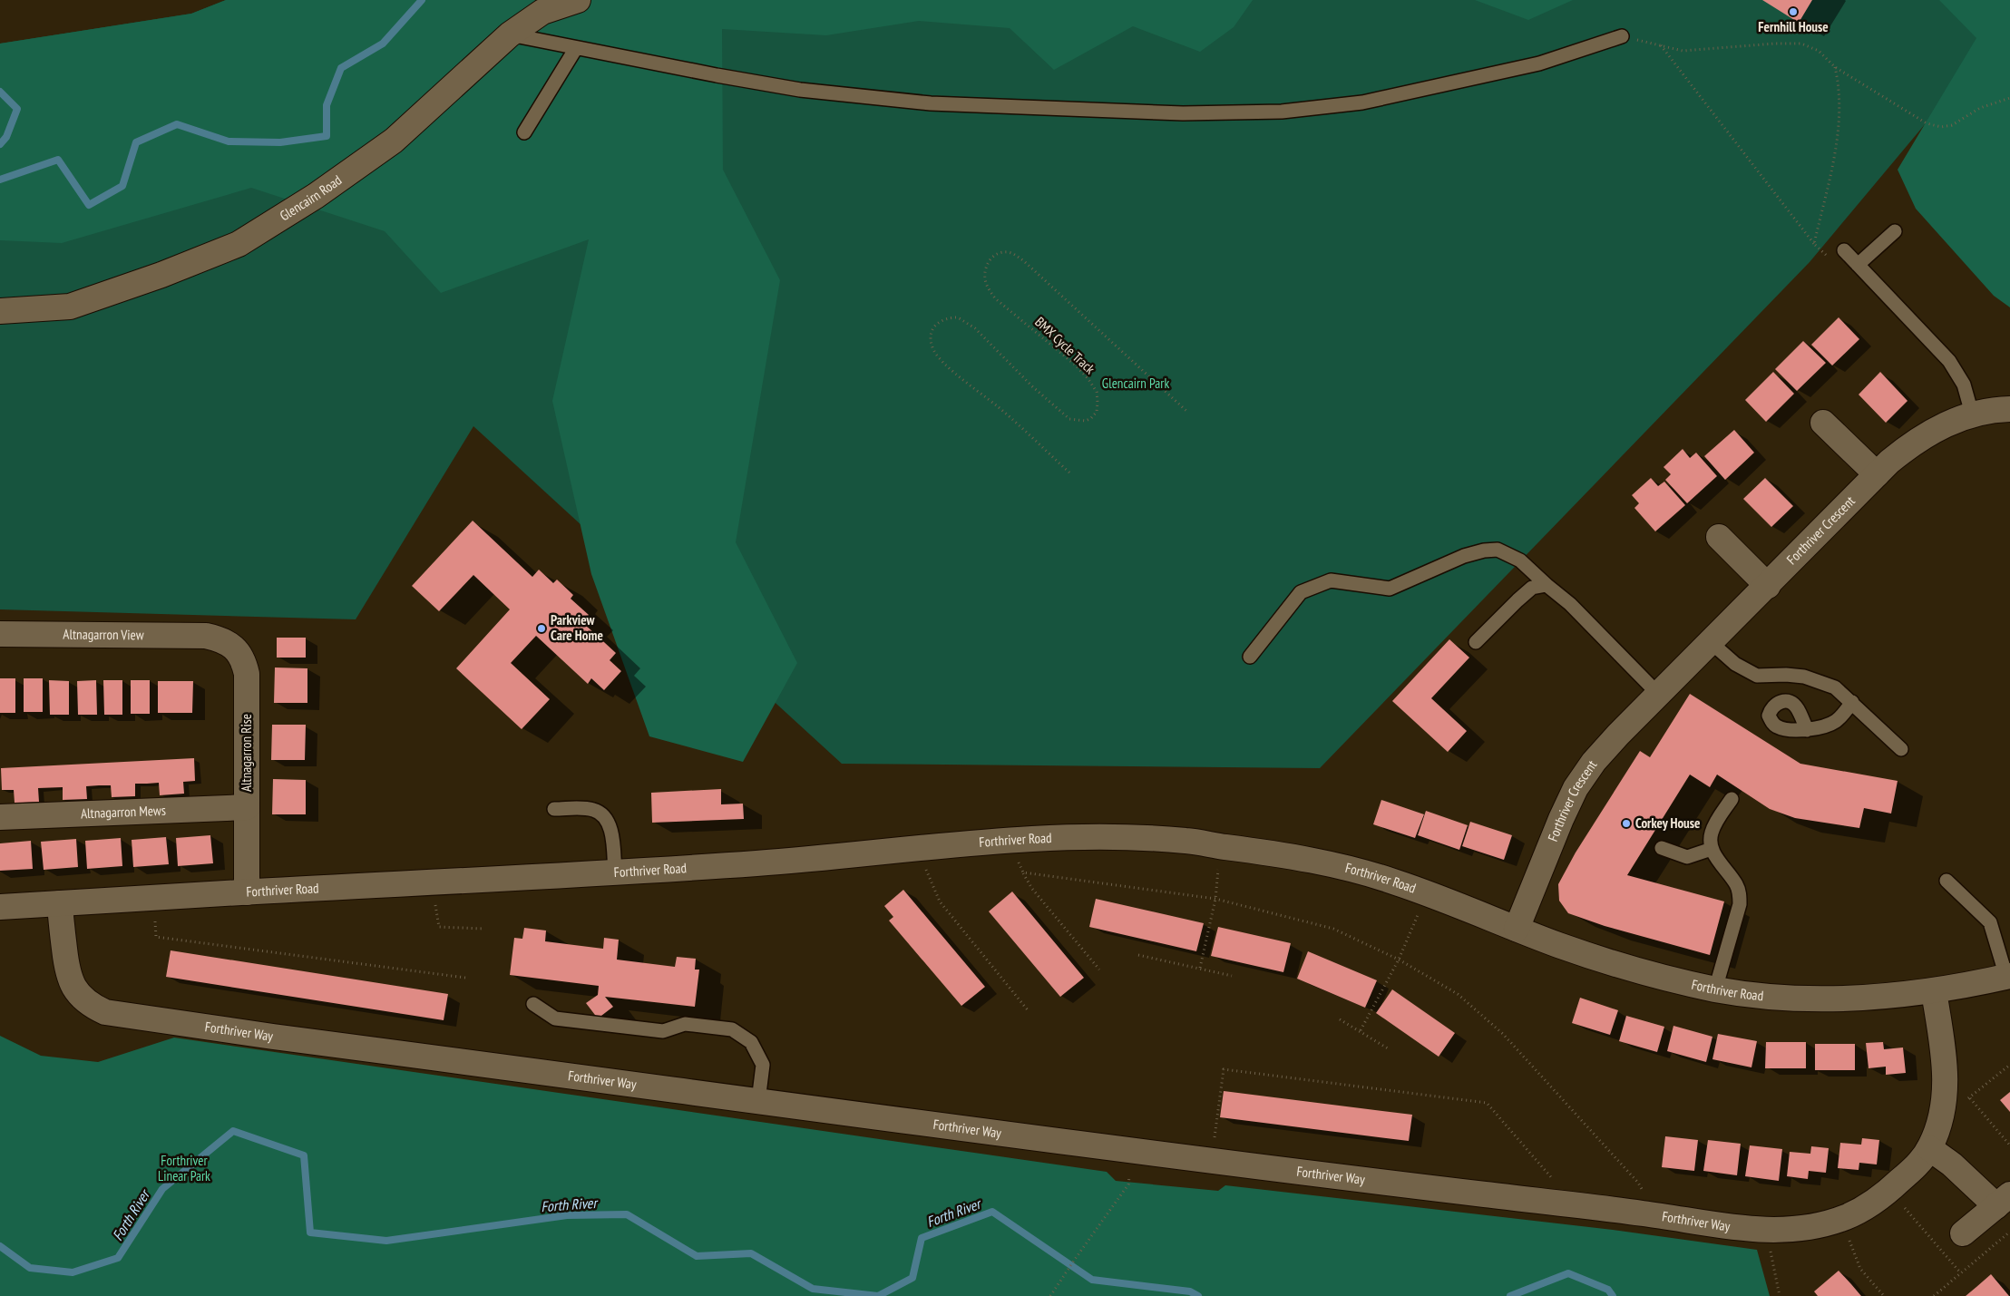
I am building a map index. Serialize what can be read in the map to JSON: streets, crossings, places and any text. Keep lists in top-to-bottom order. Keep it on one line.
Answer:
{"streets":{"street":["Glencairn Road","Forthriver Crescent","Altnagarron View","Altnagarron Rise","Altnagarron Mews","Forthriver Road","Forthriver Way"],"path":["BMX Cycle Track"]},"crossings":[["Forthriver Crescent","Forthriver Road"],["Altnagarron View","Altnagarron Rise"],["Altnagarron Rise","Altnagarron Mews"],["Altnagarron Rise","Forthriver Road"],["Forthriver Road","Forthriver Way"]],"water":["Forth River"],"parks":["Glencairn Park","Forthriver Linear Park"],"places":["Fernhill House","Parkview Care Home","Corkey House"]}
